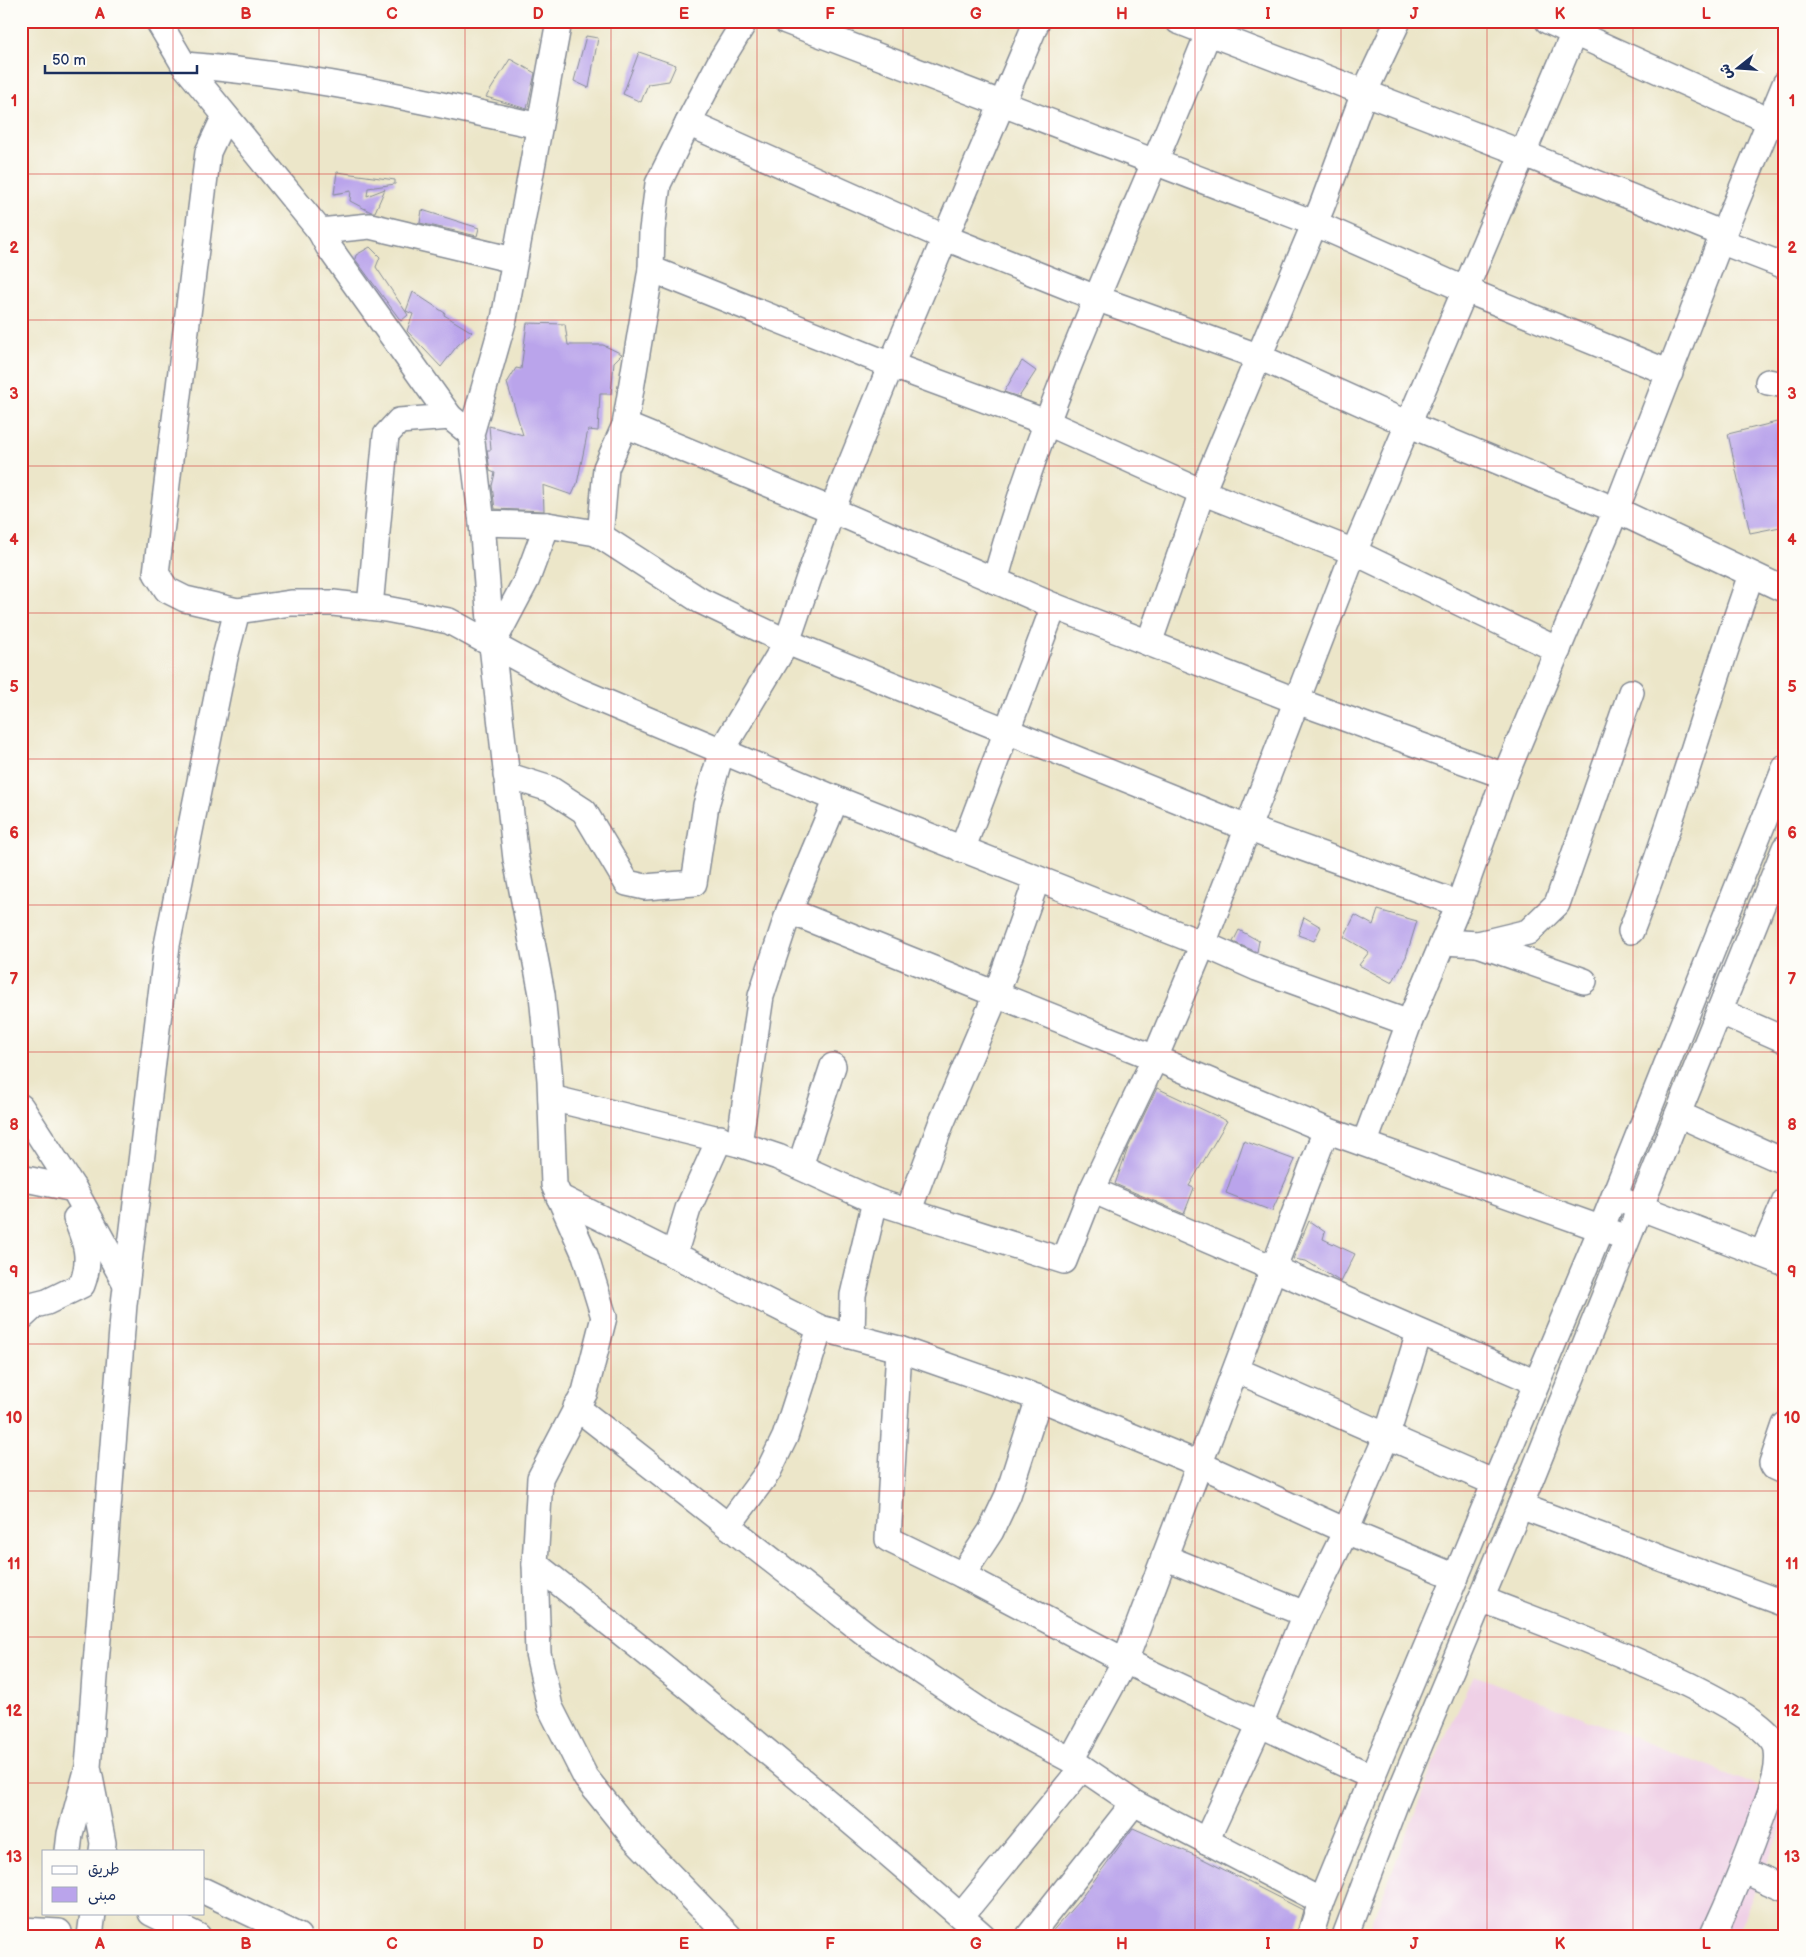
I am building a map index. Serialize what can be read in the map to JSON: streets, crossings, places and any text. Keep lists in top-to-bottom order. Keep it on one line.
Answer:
{"legend":["طريق","مبنى"],"scale_bar":"50 m","north":"left","grid":{"columns":["A","B","C","D","E","F","G","H","I","J","K","L"],"rows":["1","2","3","4","5","6","7","8","9","10","11","12","13"]}}
